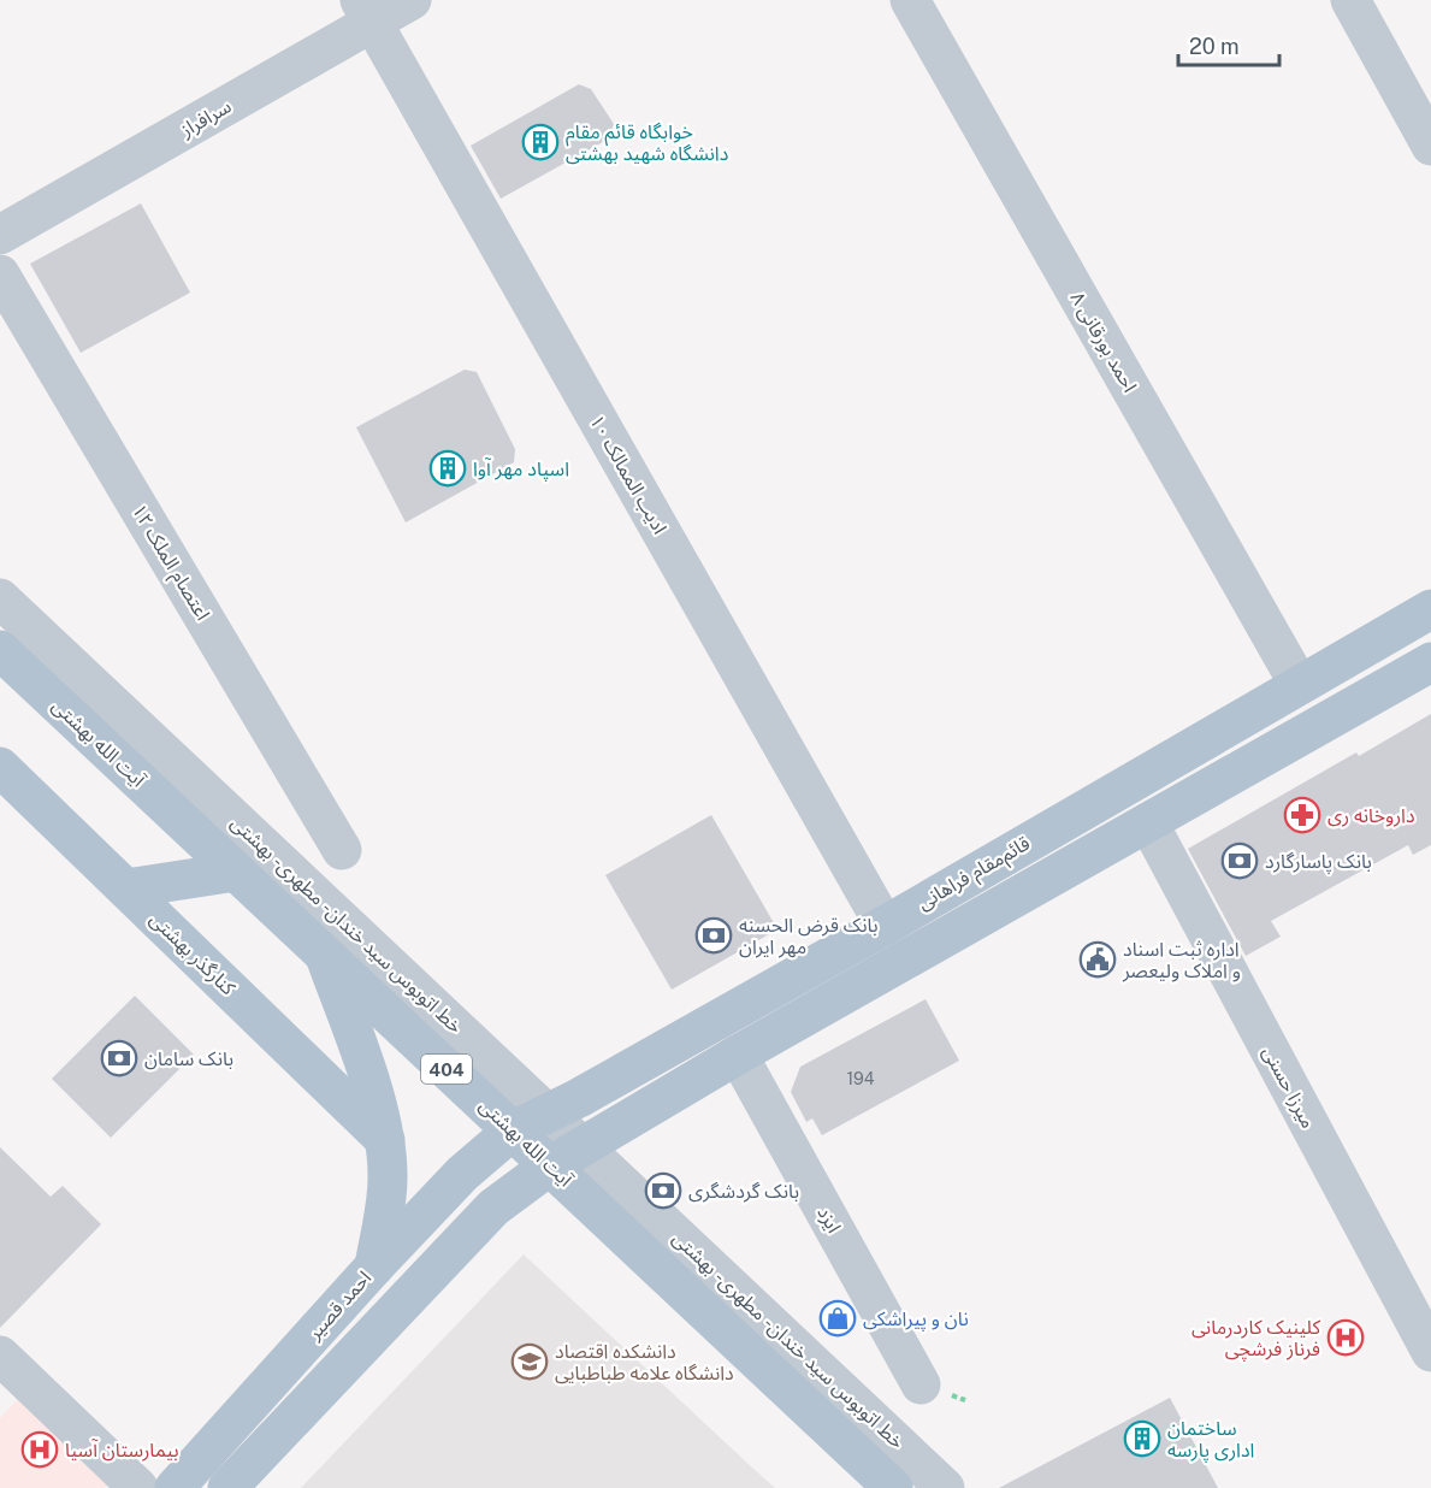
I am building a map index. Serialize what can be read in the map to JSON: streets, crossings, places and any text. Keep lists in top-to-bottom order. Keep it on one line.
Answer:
{"streets":{"main road":["آیت الله بهشتی","قائم‌مقام فراهانی","کنارگذر بهشتی","404","احمد قصیر"],"street":["سرافراز","احمد بورقانی ۸","ادیب الممالک ۱۰","اعتصام الملک ۱۲","خط اتوبوس سید خندان - مطهری - بهشتی","میرزا حسنی","ایزد"]},"crossings":[["سرافراز","ادیب الممالک ۱۰"],["احمد بورقانی ۸","قائم‌مقام فراهانی"],["ادیب الممالک ۱۰","قائم‌مقام فراهانی"],["آیت الله بهشتی","قائم‌مقام فراهانی"],["آیت الله بهشتی","خط اتوبوس سید خندان - مطهری - بهشتی"],["آیت الله بهشتی","احمد قصیر"],["قائم‌مقام فراهانی","خط اتوبوس سید خندان - مطهری - بهشتی"],["قائم‌مقام فراهانی","احمد قصیر"]],"places":{"building":["خوابگاه قائم مقام دانشگاه شهید بهشتی","اسپاد مهر آوا","ساختمان اداری پارسه"],"pharmacy":["داروخانه ری"],"bank":["بانک پاسارگارد","بانک قرض الحسنه مهر ایران","بانک سامان","بانک گردشگری"],"public building":["اداره ثبت اسناد و املاک ولیعصر"],"shop":["نان و پیراشکی"],"hospital":["کلینیک کاردرمانی فرناز فرشچی","بیمارستان آسیا"],"school or university":["دانشکده اقتصاد دانشگاه علامه طباطبایی"]},"house_numbers":["194"],"scale_bar":"20 m"}
